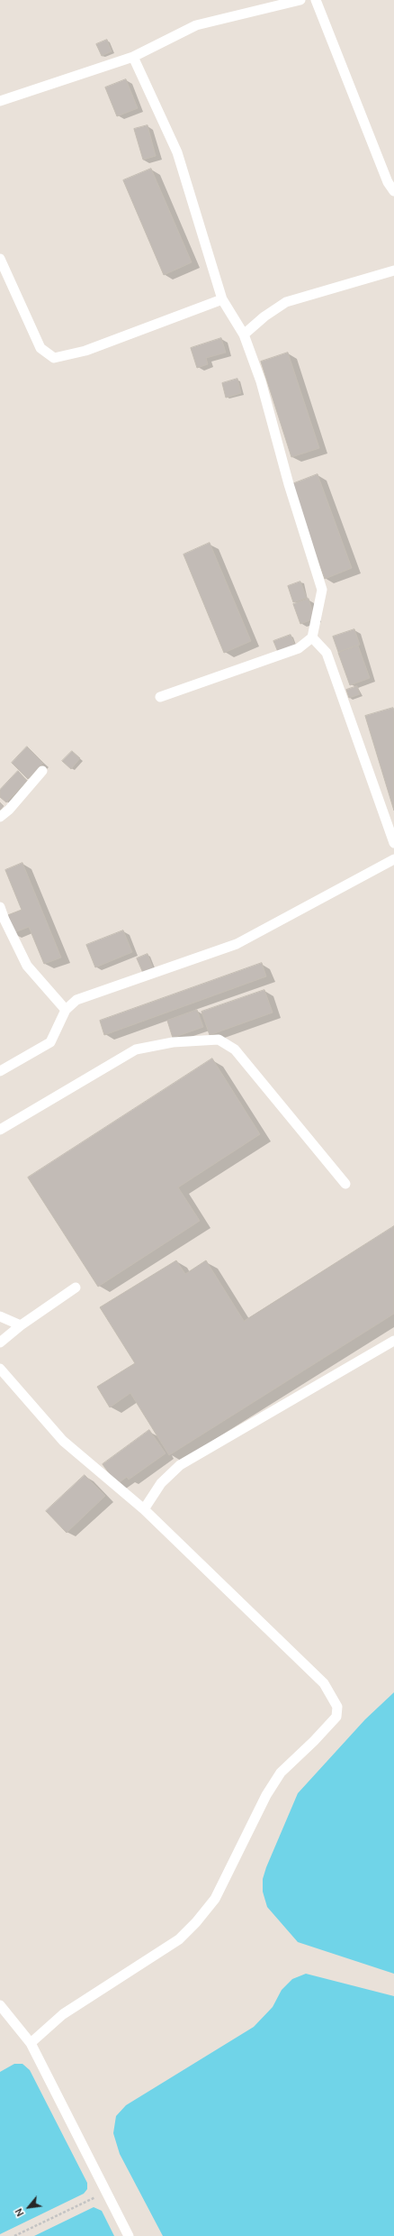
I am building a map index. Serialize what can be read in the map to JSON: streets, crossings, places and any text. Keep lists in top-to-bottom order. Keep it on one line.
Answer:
{"north":"bottom left"}
